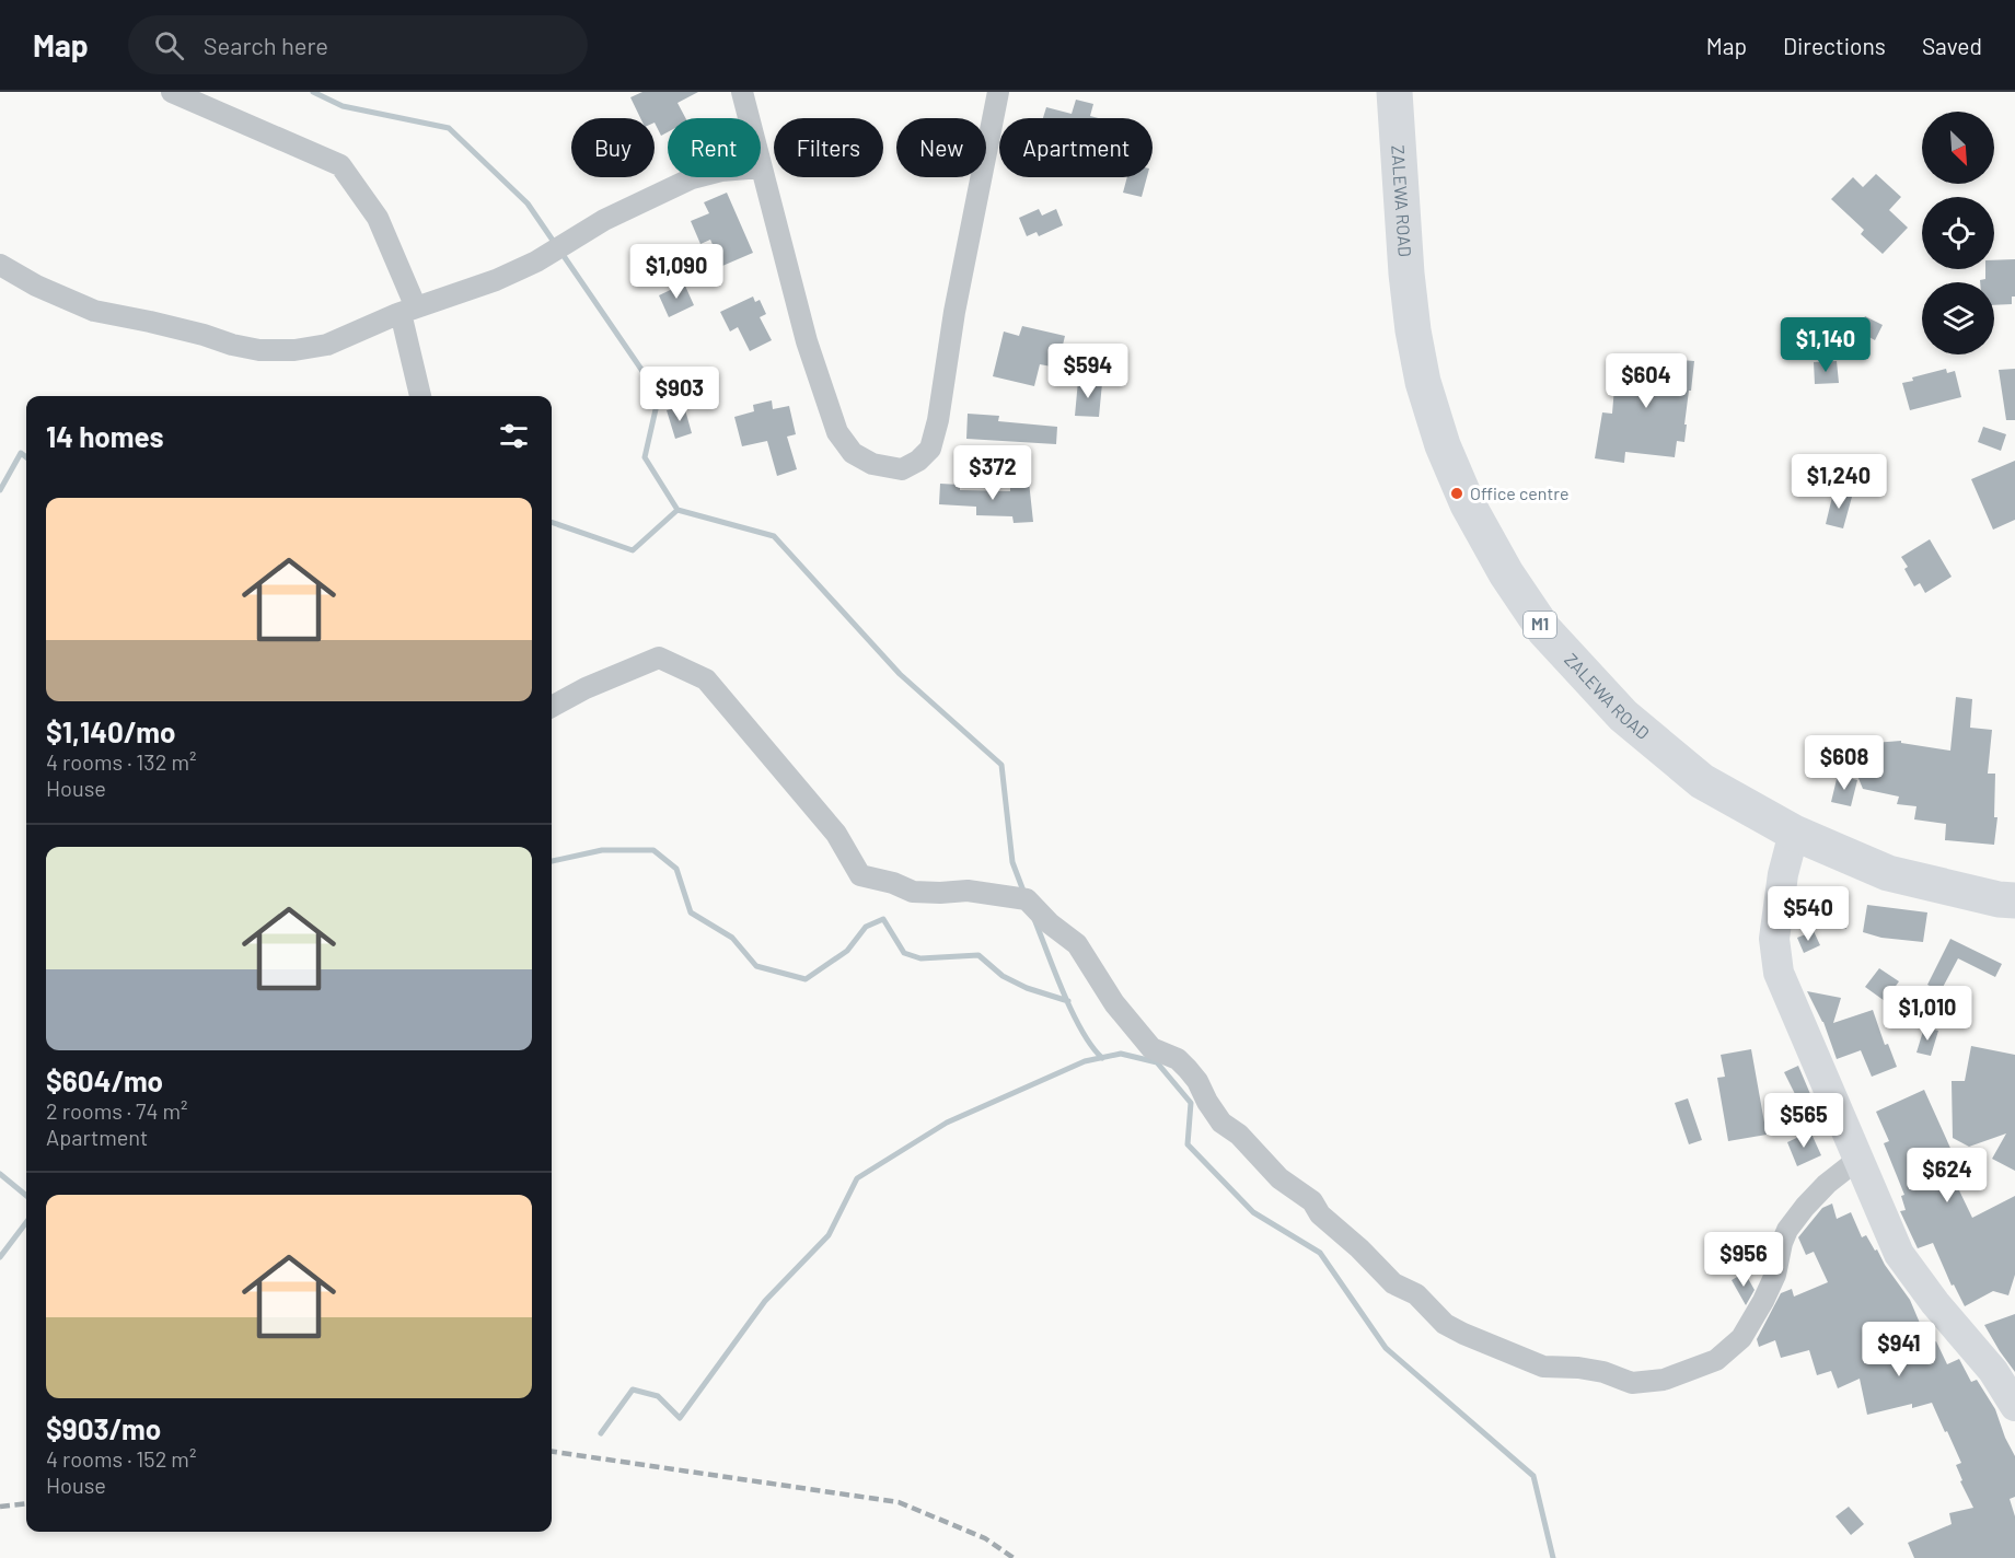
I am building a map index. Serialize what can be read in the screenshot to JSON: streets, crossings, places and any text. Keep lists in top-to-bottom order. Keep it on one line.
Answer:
{"streets":{"highway":["ZALEWA ROAD","M1"]},"places":["Office centre"],"north":"bottom right","page":{"header":"Map","search":"Search here","nav":["Map","Directions","Saved"],"chip":["Buy","Rent","Filters","New","Apartment"],"price":["$1,090","$1,140","$594","$604","$903","$372","$1,240","$608","$540","$1,010","$565","$624","$956","$941"],"heading":"14 homes","list":[{"name":"$1,140/mo","note":"4 rooms · 132 m² · House"},{"name":"$604/mo","note":"2 rooms · 74 m² · Apartment"},{"name":"$903/mo","note":"4 rooms · 152 m² · House"}]}}
